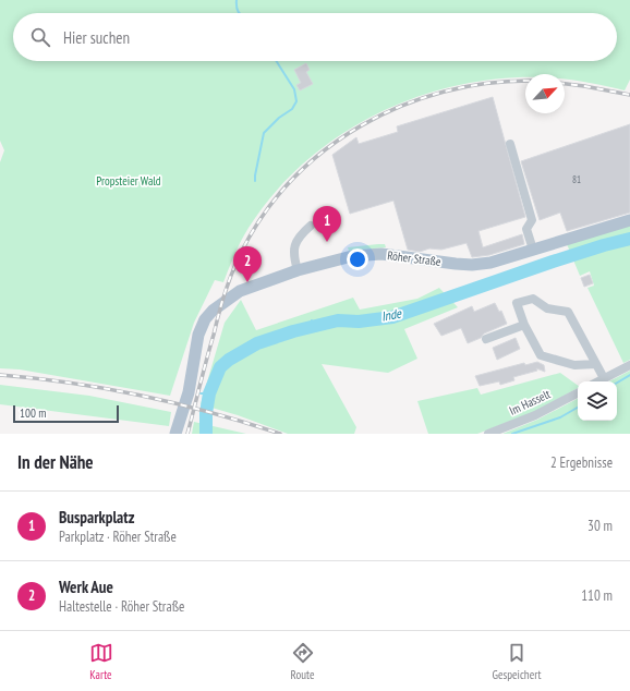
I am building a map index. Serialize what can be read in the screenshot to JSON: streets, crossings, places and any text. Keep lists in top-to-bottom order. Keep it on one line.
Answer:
{"streets":{"main road":["Röher Straße"],"street":["Im Hasselt"]},"water":["Inde"],"parks":["Propsteier Wald"],"house_numbers":["81"],"scale_bar":"100 m","north":"top right","page":{"search":"Hier suchen","pins":["1","2"],"scale":"100 m","heading":["In der Nähe","2 Ergebnisse"],"list":[{"mark":"1","name":"Busparkplatz","note":"Parkplatz · Röher Straße","value":"30 m"},{"mark":"2","name":"Werk Aue","note":"Haltestelle · Röher Straße","value":"110 m"}],"nav":["Karte","Route","Gespeichert"]}}
